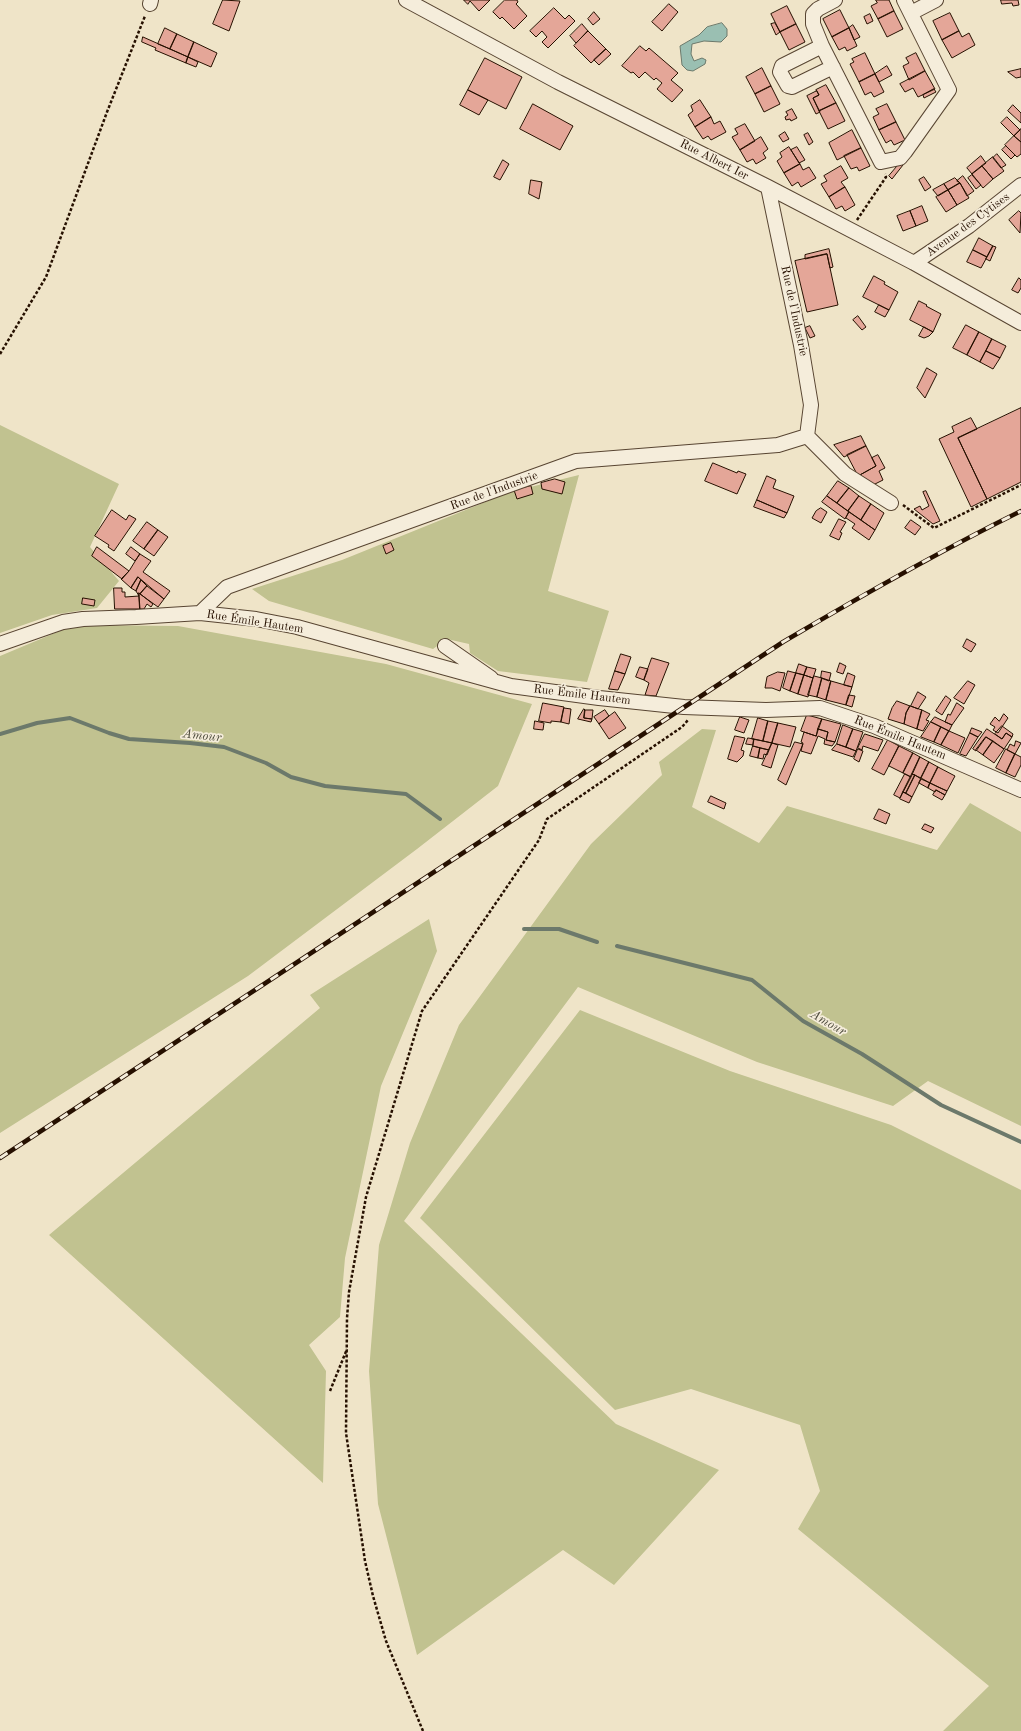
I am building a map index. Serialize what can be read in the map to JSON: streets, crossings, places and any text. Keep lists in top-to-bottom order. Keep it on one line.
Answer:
{"streets":{"street":["Rue Albert Ier","Avenue des Cytises","Rue de l'Industrie","Rue Émile Hautem"]},"crossings":[["Rue Albert Ier","Avenue des Cytises"],["Rue Albert Ier","Rue de l'Industrie"],["Rue de l'Industrie","Rue Émile Hautem"]],"water":["Amour"]}
